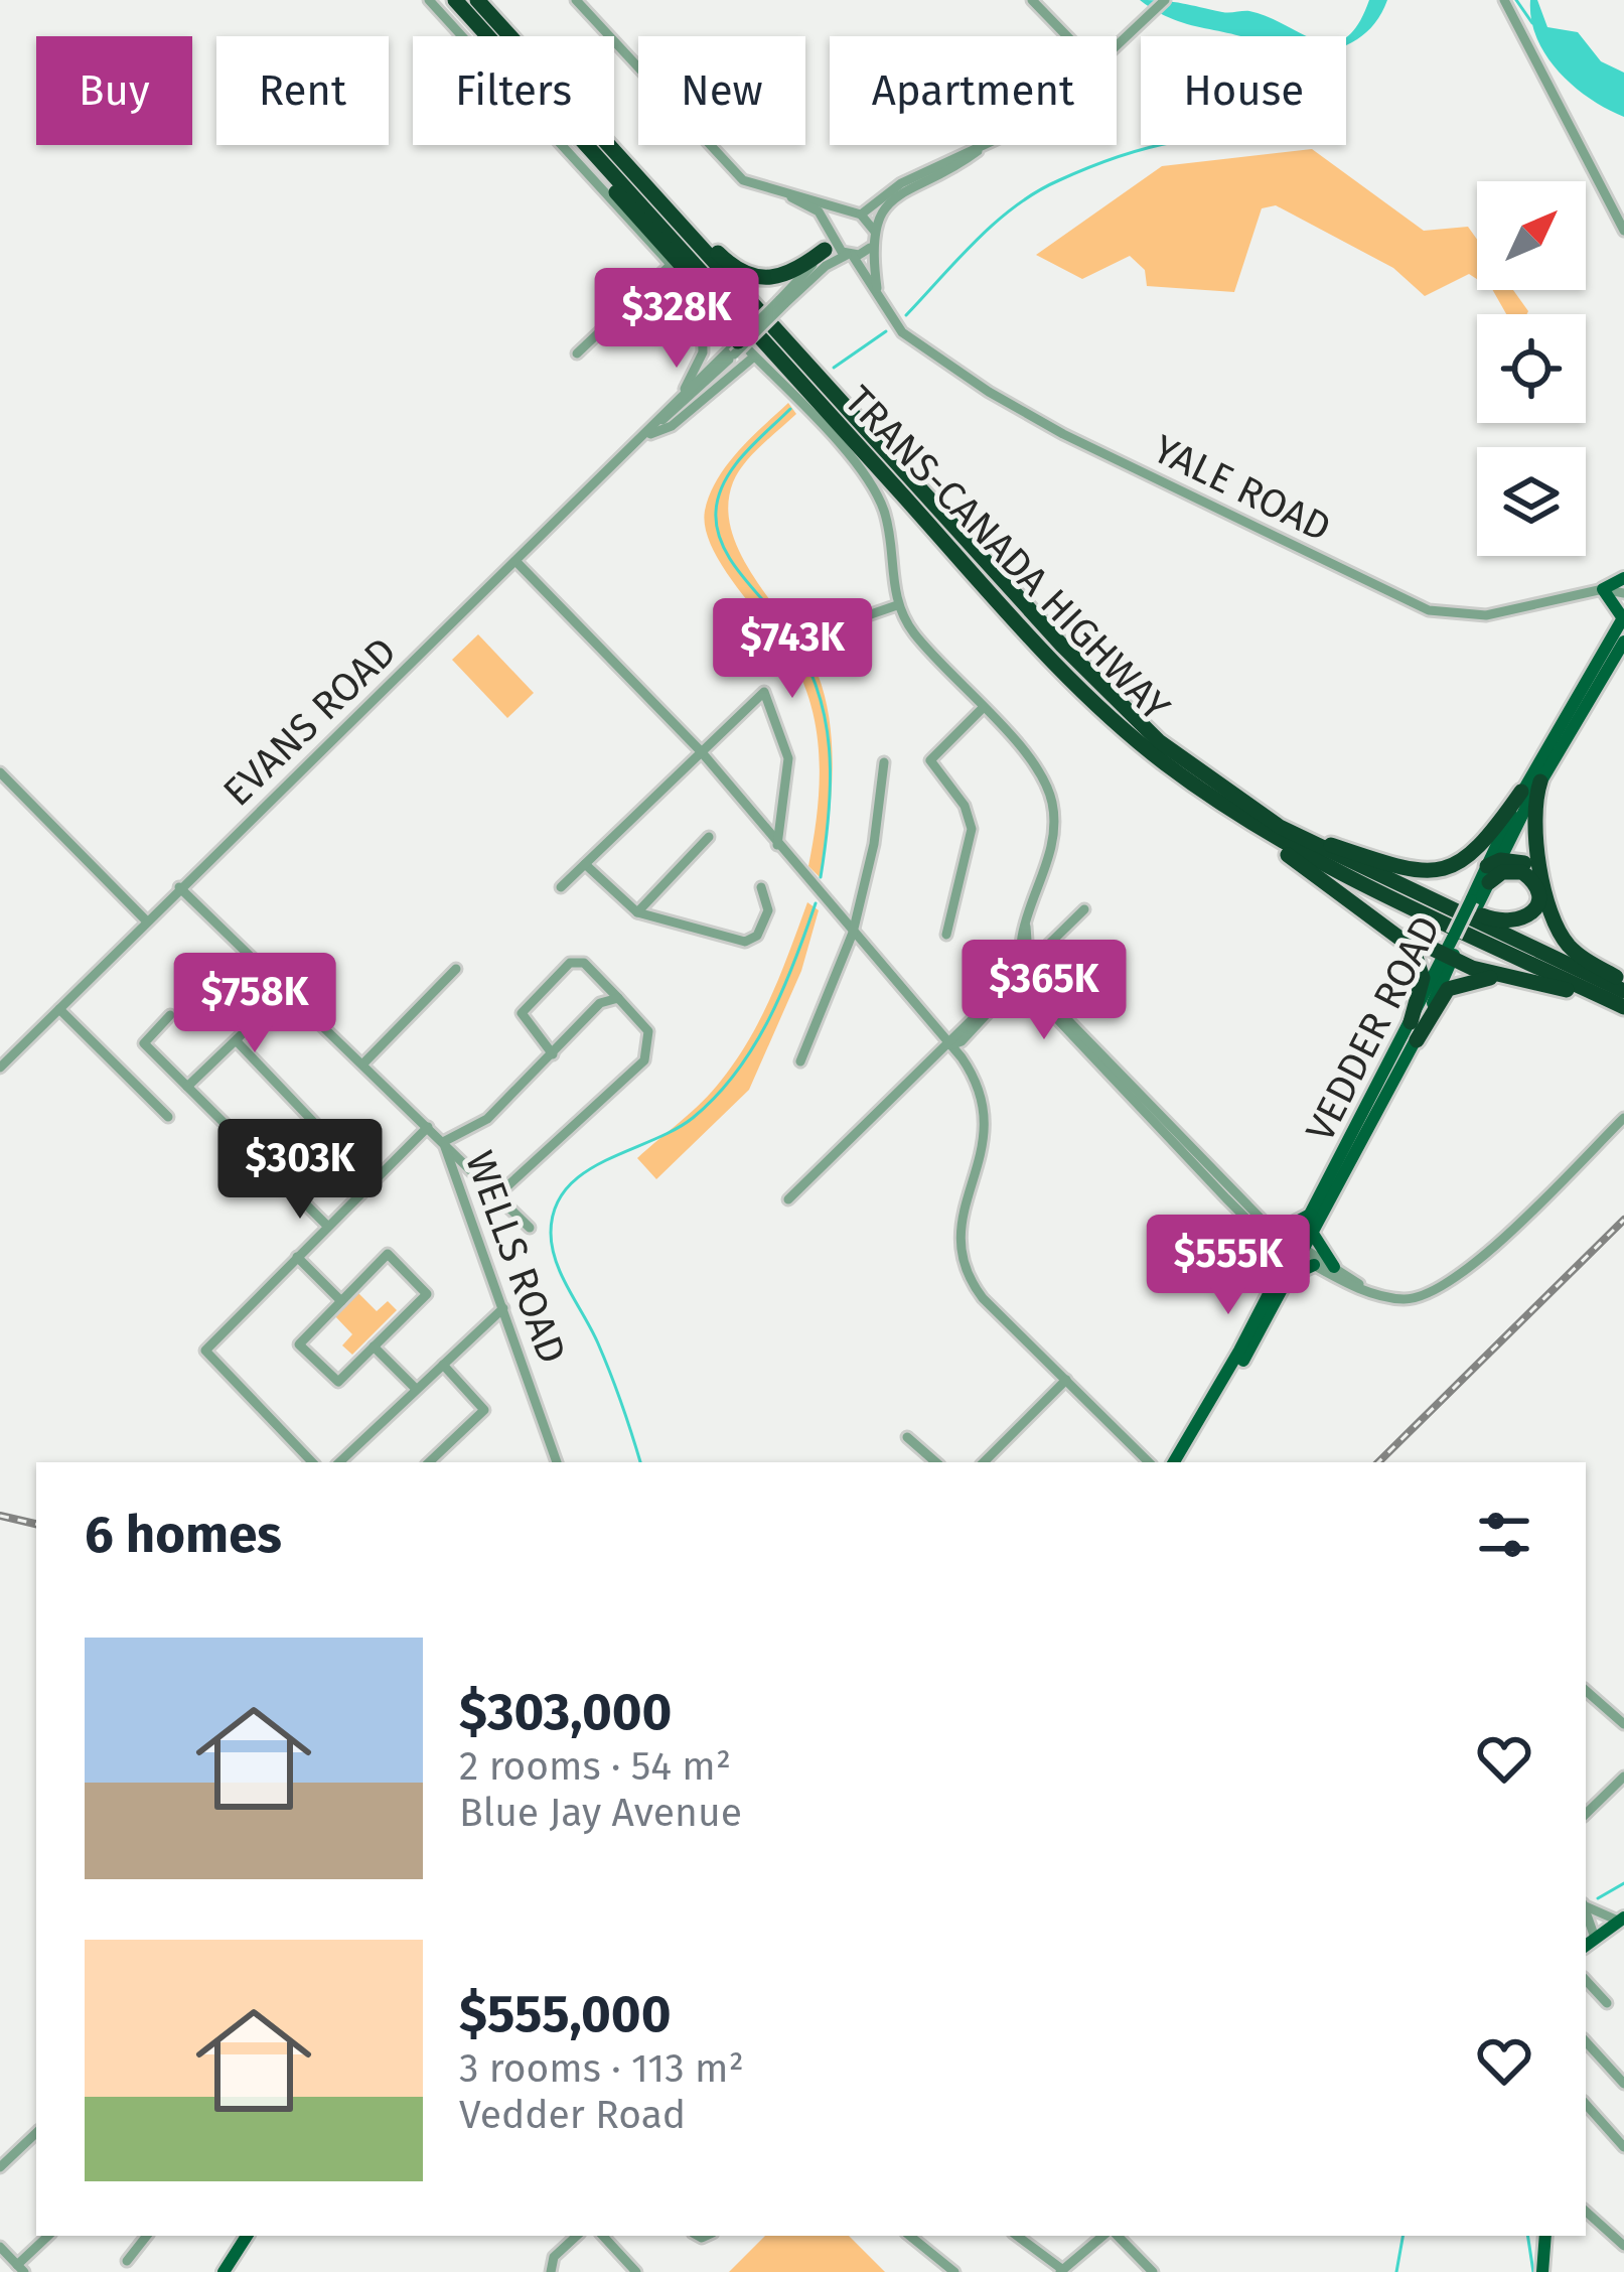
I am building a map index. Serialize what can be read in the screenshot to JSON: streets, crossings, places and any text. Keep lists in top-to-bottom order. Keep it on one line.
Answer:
{"streets":{"highway":["TRANS-CANADA HIGHWAY"],"main road":["VEDDER ROAD"],"street":["YALE ROAD","EVANS ROAD","WELLS ROAD"]},"crossings":[["YALE ROAD","EVANS ROAD"],["EVANS ROAD","WELLS ROAD"]],"north":"top right","page":{"chip":["Buy","Rent","Filters","New","Apartment","House"],"price":["$328K","$743K","$365K","$758K","$303K","$555K"],"heading":"6 homes","list":[{"name":"$303,000","note":"2 rooms · 54 m² · Blue Jay Avenue"},{"name":"$555,000","note":"3 rooms · 113 m² · Vedder Road"}]}}
